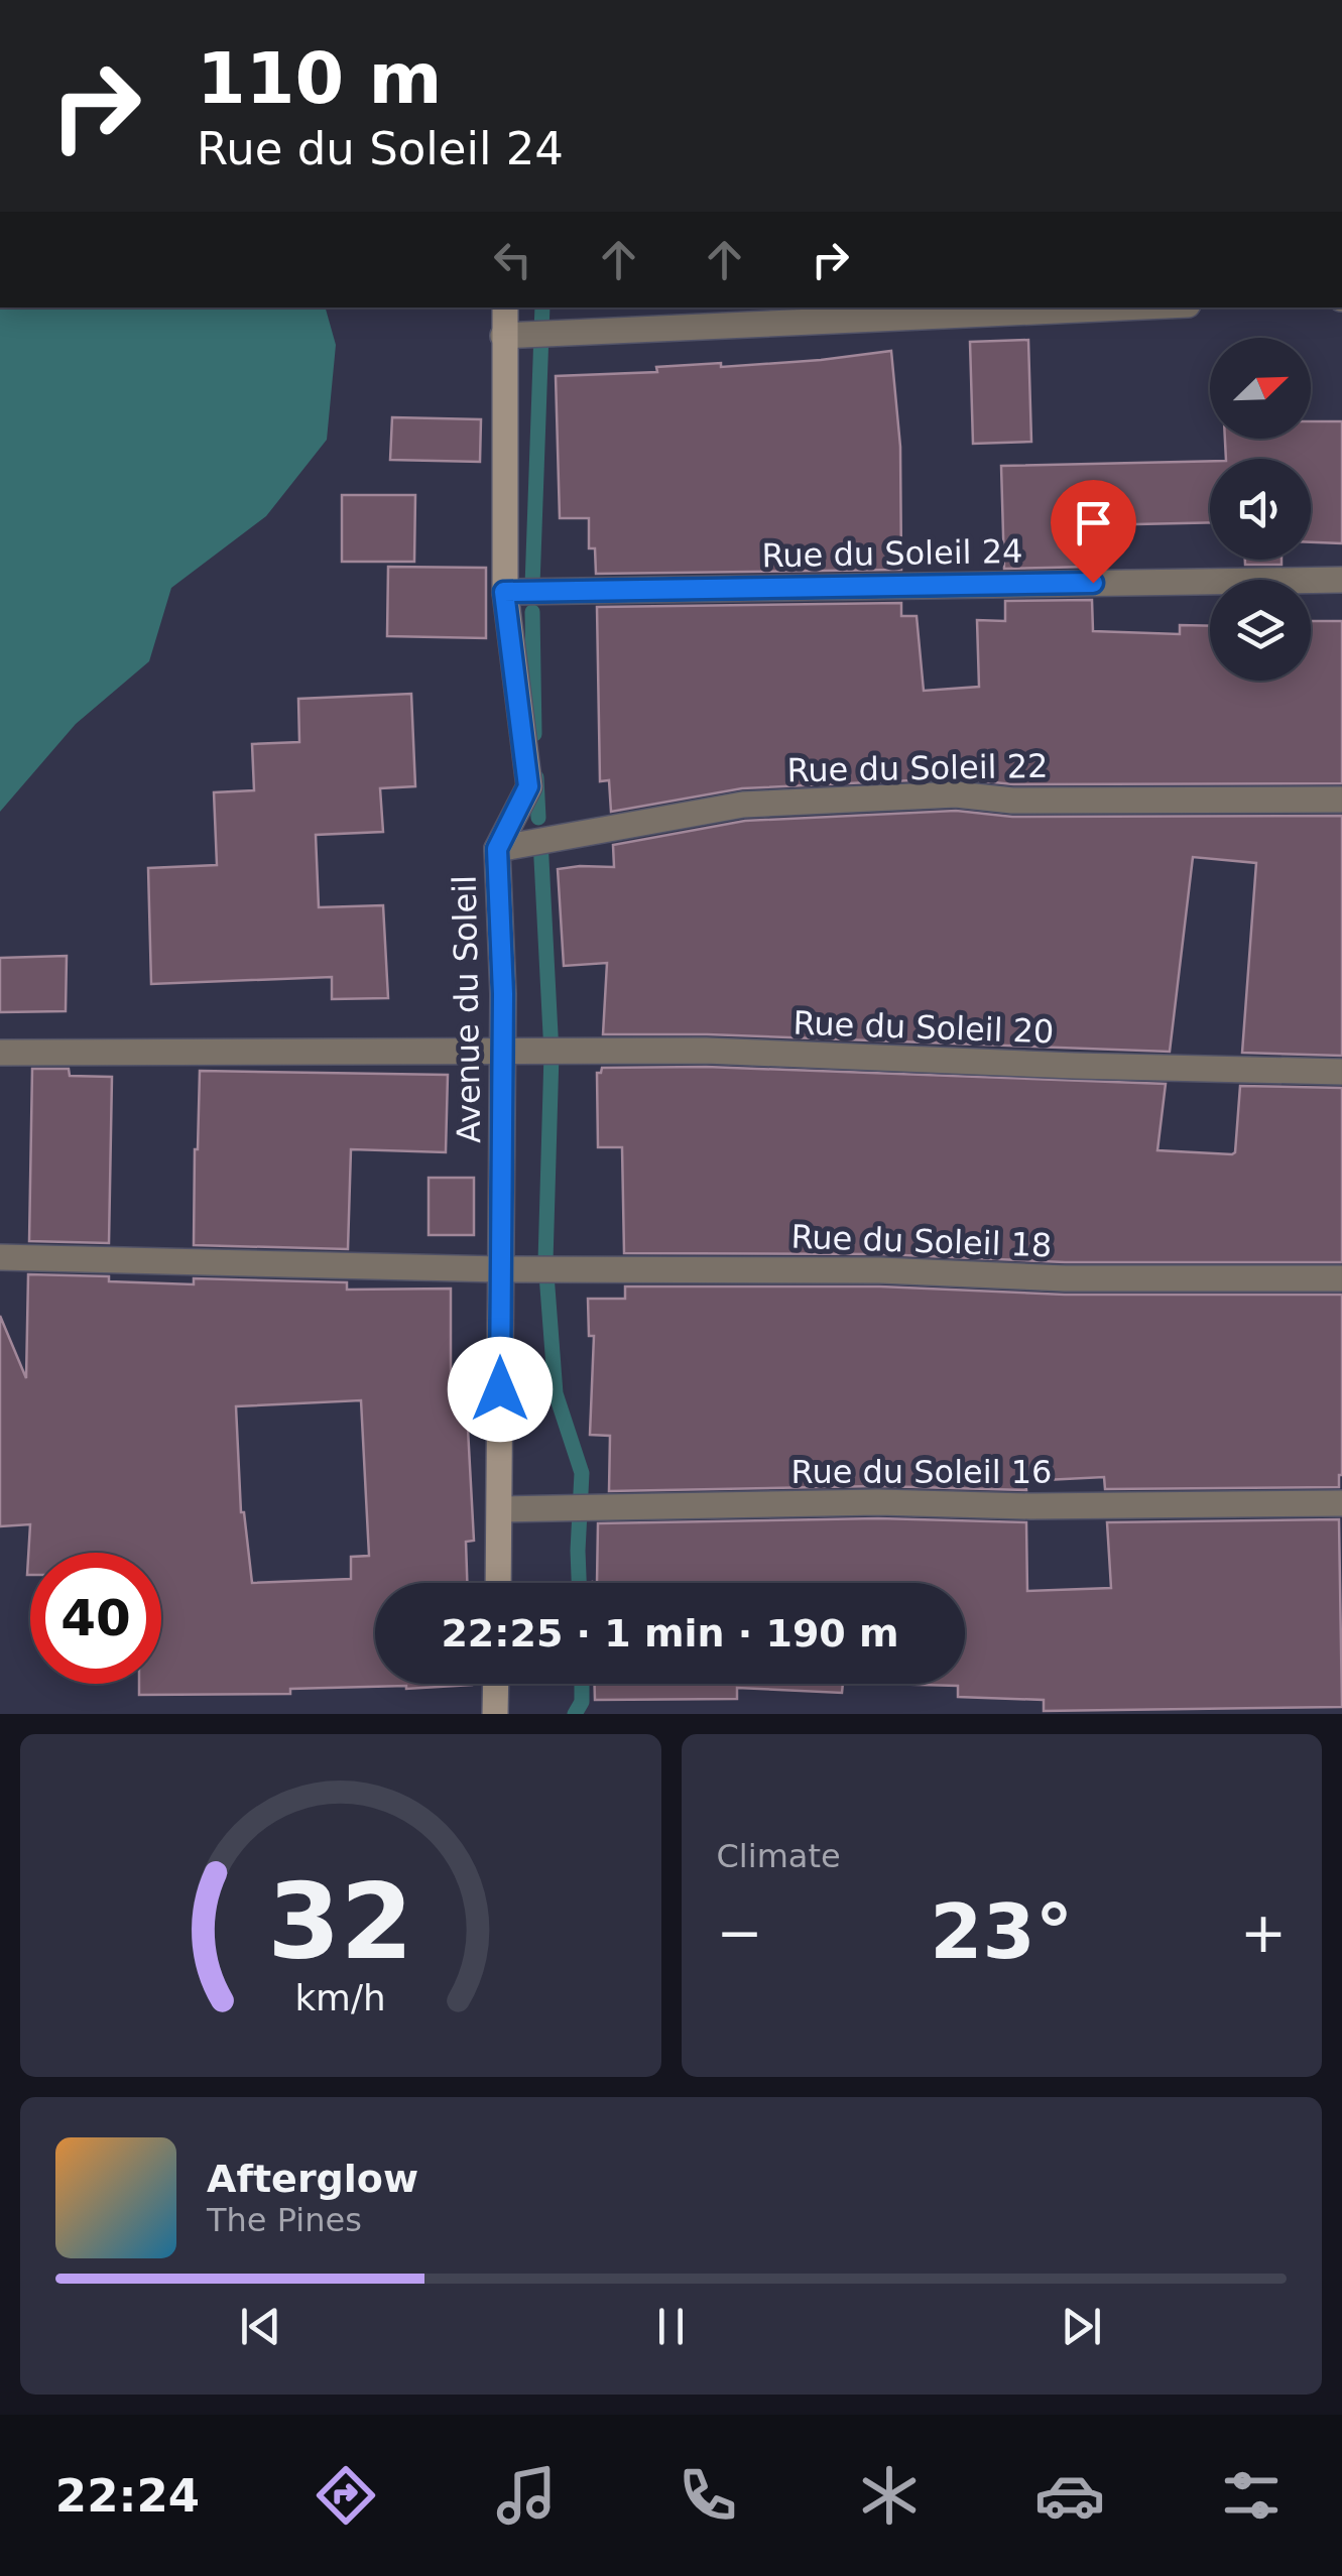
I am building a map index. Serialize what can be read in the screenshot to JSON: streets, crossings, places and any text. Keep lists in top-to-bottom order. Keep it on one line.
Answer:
{"streets":{"street":["Rue du Soleil 24","Rue du Soleil 22","Avenue du Soleil","Rue du Soleil 20","Rue du Soleil 18","Rue du Soleil 16"]},"crossings":[["Rue du Soleil 24","Avenue du Soleil"],["Rue du Soleil 22","Avenue du Soleil"],["Avenue du Soleil","Rue du Soleil 20"],["Avenue du Soleil","Rue du Soleil 18"],["Avenue du Soleil","Rue du Soleil 16"]],"north":"top right","page":{"turn":["110 m","Rue du Soleil 24"],"limit":"40","trip":"22:25 · 1 min · 190 m","tile":"Climate","heat":["−","23°","+"],"song":["Afterglow","The Pines"],"tabs":"22:24","gauge":["32","km/h"]}}
